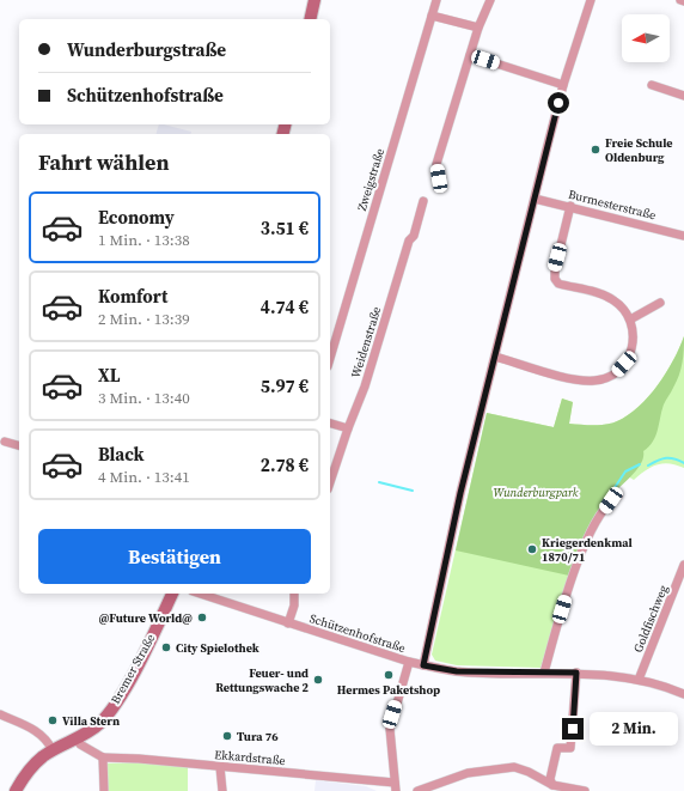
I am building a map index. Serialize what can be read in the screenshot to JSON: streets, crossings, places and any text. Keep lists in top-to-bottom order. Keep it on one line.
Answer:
{"streets":{"street":["Zweigstraße","Burmesterstraße","Weidenstraße","Goldfischweg","Schützenhofstraße","Bremer Straße","Ekkardstraße"]},"crossings":[["Goldfischweg","Schützenhofstraße"]],"parks":["Wunderburgpark"],"places":["Freie Schule Oldenburg","Kriegerdenkmal 1870/71","@Future World@","City Spielothek","Hermes Paketshop","Feuer- und Rettungswache 2","Villa Stern","Tura 76"],"north":"left","page":{"banner":["Wunderburgstraße","Schützenhofstraße"],"heading":"Fahrt wählen","list":[{"name":"Economy","note":"1 Min. · 13:38","value":"3.51 €"},{"name":"Komfort","note":"2 Min. · 13:39","value":"4.74 €"},{"name":"XL","note":"3 Min. · 13:40","value":"5.97 €"},{"name":"Black","note":"4 Min. · 13:41","value":"2.78 €"}],"buttons":"Bestätigen","bubble":"2 Min."}}
